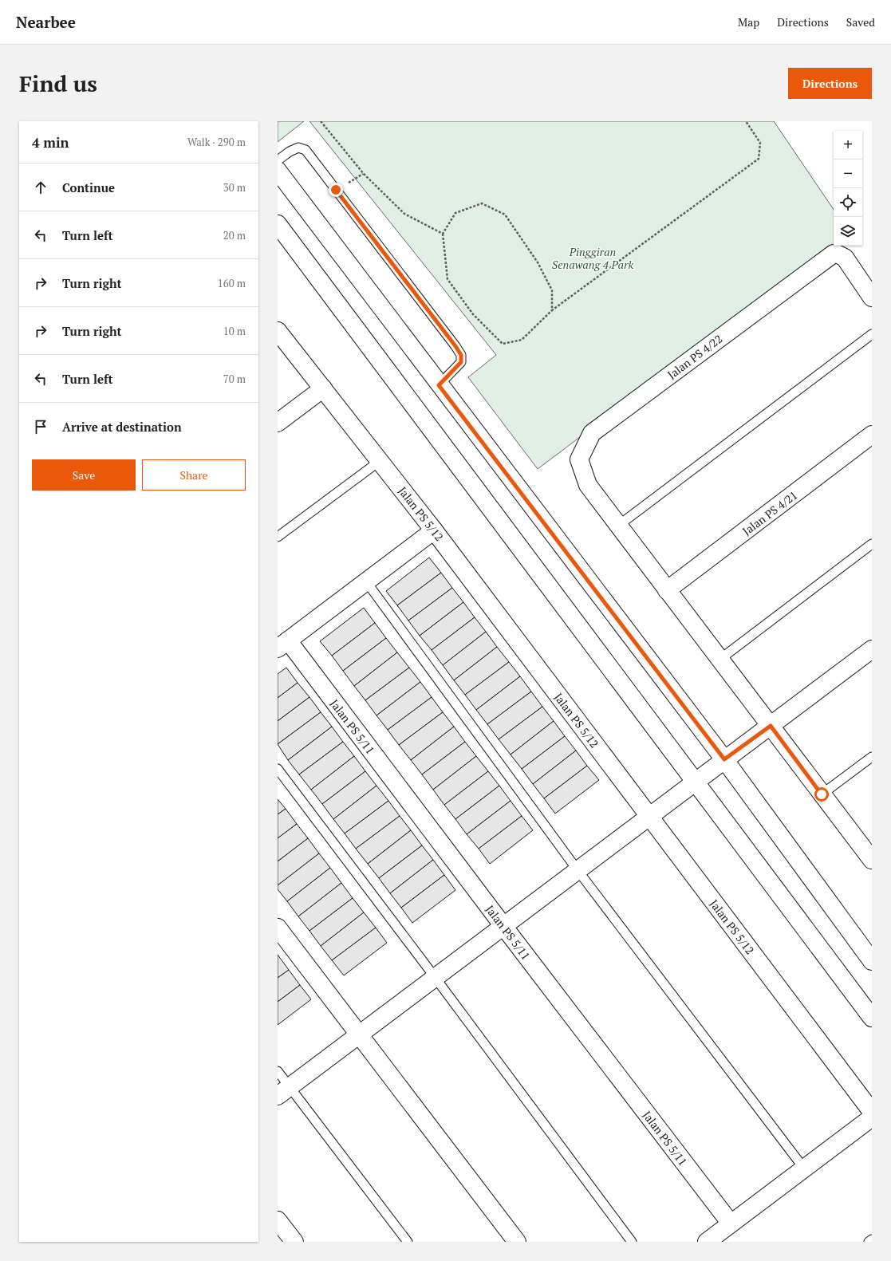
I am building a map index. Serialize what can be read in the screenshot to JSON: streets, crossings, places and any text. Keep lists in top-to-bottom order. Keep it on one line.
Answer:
{"streets":{"street":["Jalan PS 4/22","Jalan PS 4/21","Jalan PS 5/12","Jalan PS 5/11"]},"parks":["Pinggiran Senawang 4 Park"],"page":{"header":"Nearbee","nav":["Map","Directions","Saved"],"buttons":["Directions",["Save","Share"]],"title":"Find us","heading":["4 min","Walk · 290 m"],"map_buttons":["+","−"],"list":[["Continue","30 m"],["Turn left","20 m"],["Turn right","160 m"],["Turn right","10 m"],["Turn left","70 m"],"Arrive at destination"]}}
